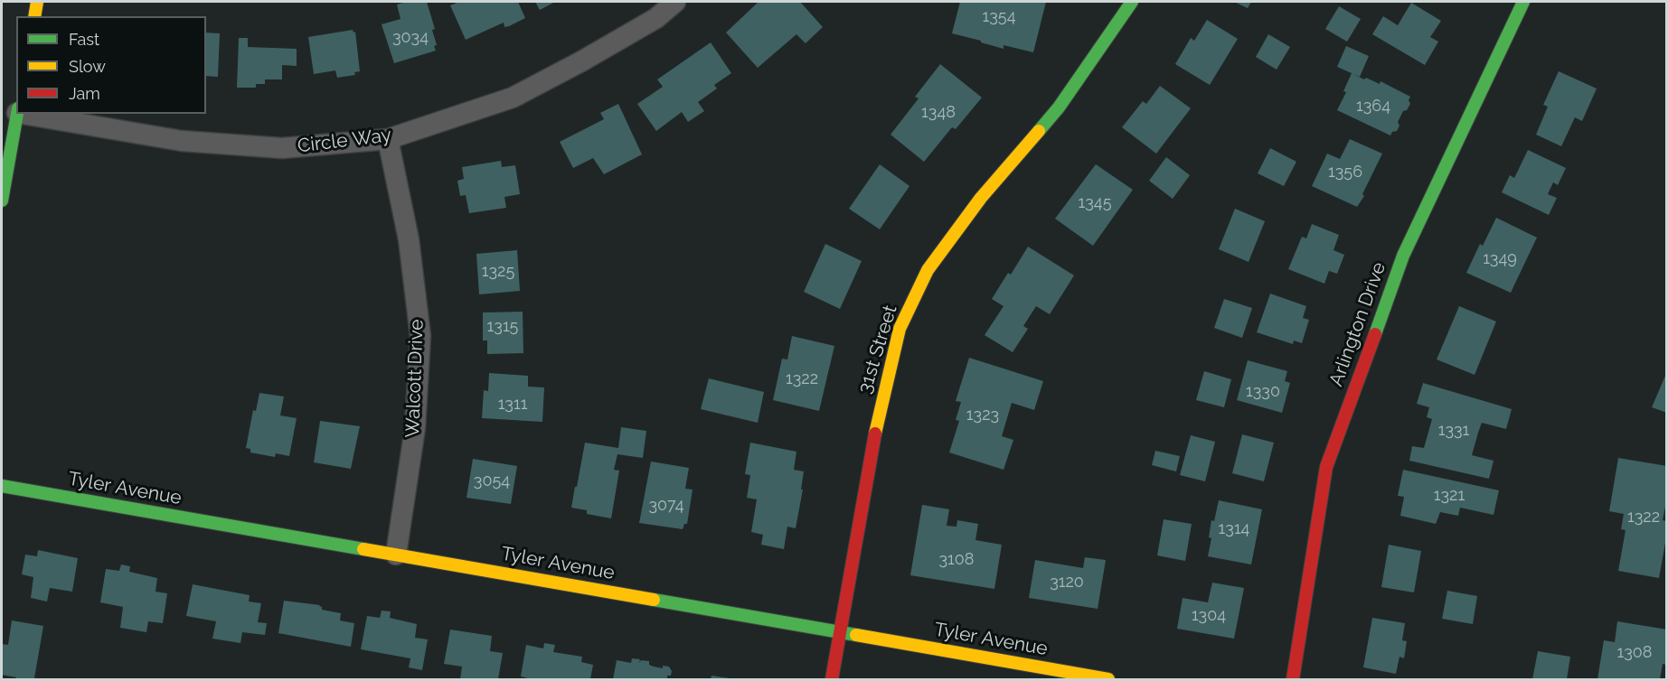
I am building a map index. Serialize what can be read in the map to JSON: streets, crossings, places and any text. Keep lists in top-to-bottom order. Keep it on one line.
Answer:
{"streets":{"street":["Circle Way","Arlington Drive","31st Street","Walcott Drive","Tyler Avenue"]},"crossings":[["Circle Way","Walcott Drive"],["31st Street","Tyler Avenue"],["Walcott Drive","Tyler Avenue"]],"house_numbers":["1354","3034","1364","1348","1356","1345","1349","1325","1315","1322","1330","1311","1323","1331","3054","1321","3074","1322","1314","3108","3120","1304","1308"],"legend":["Fast","Slow","Jam"]}
